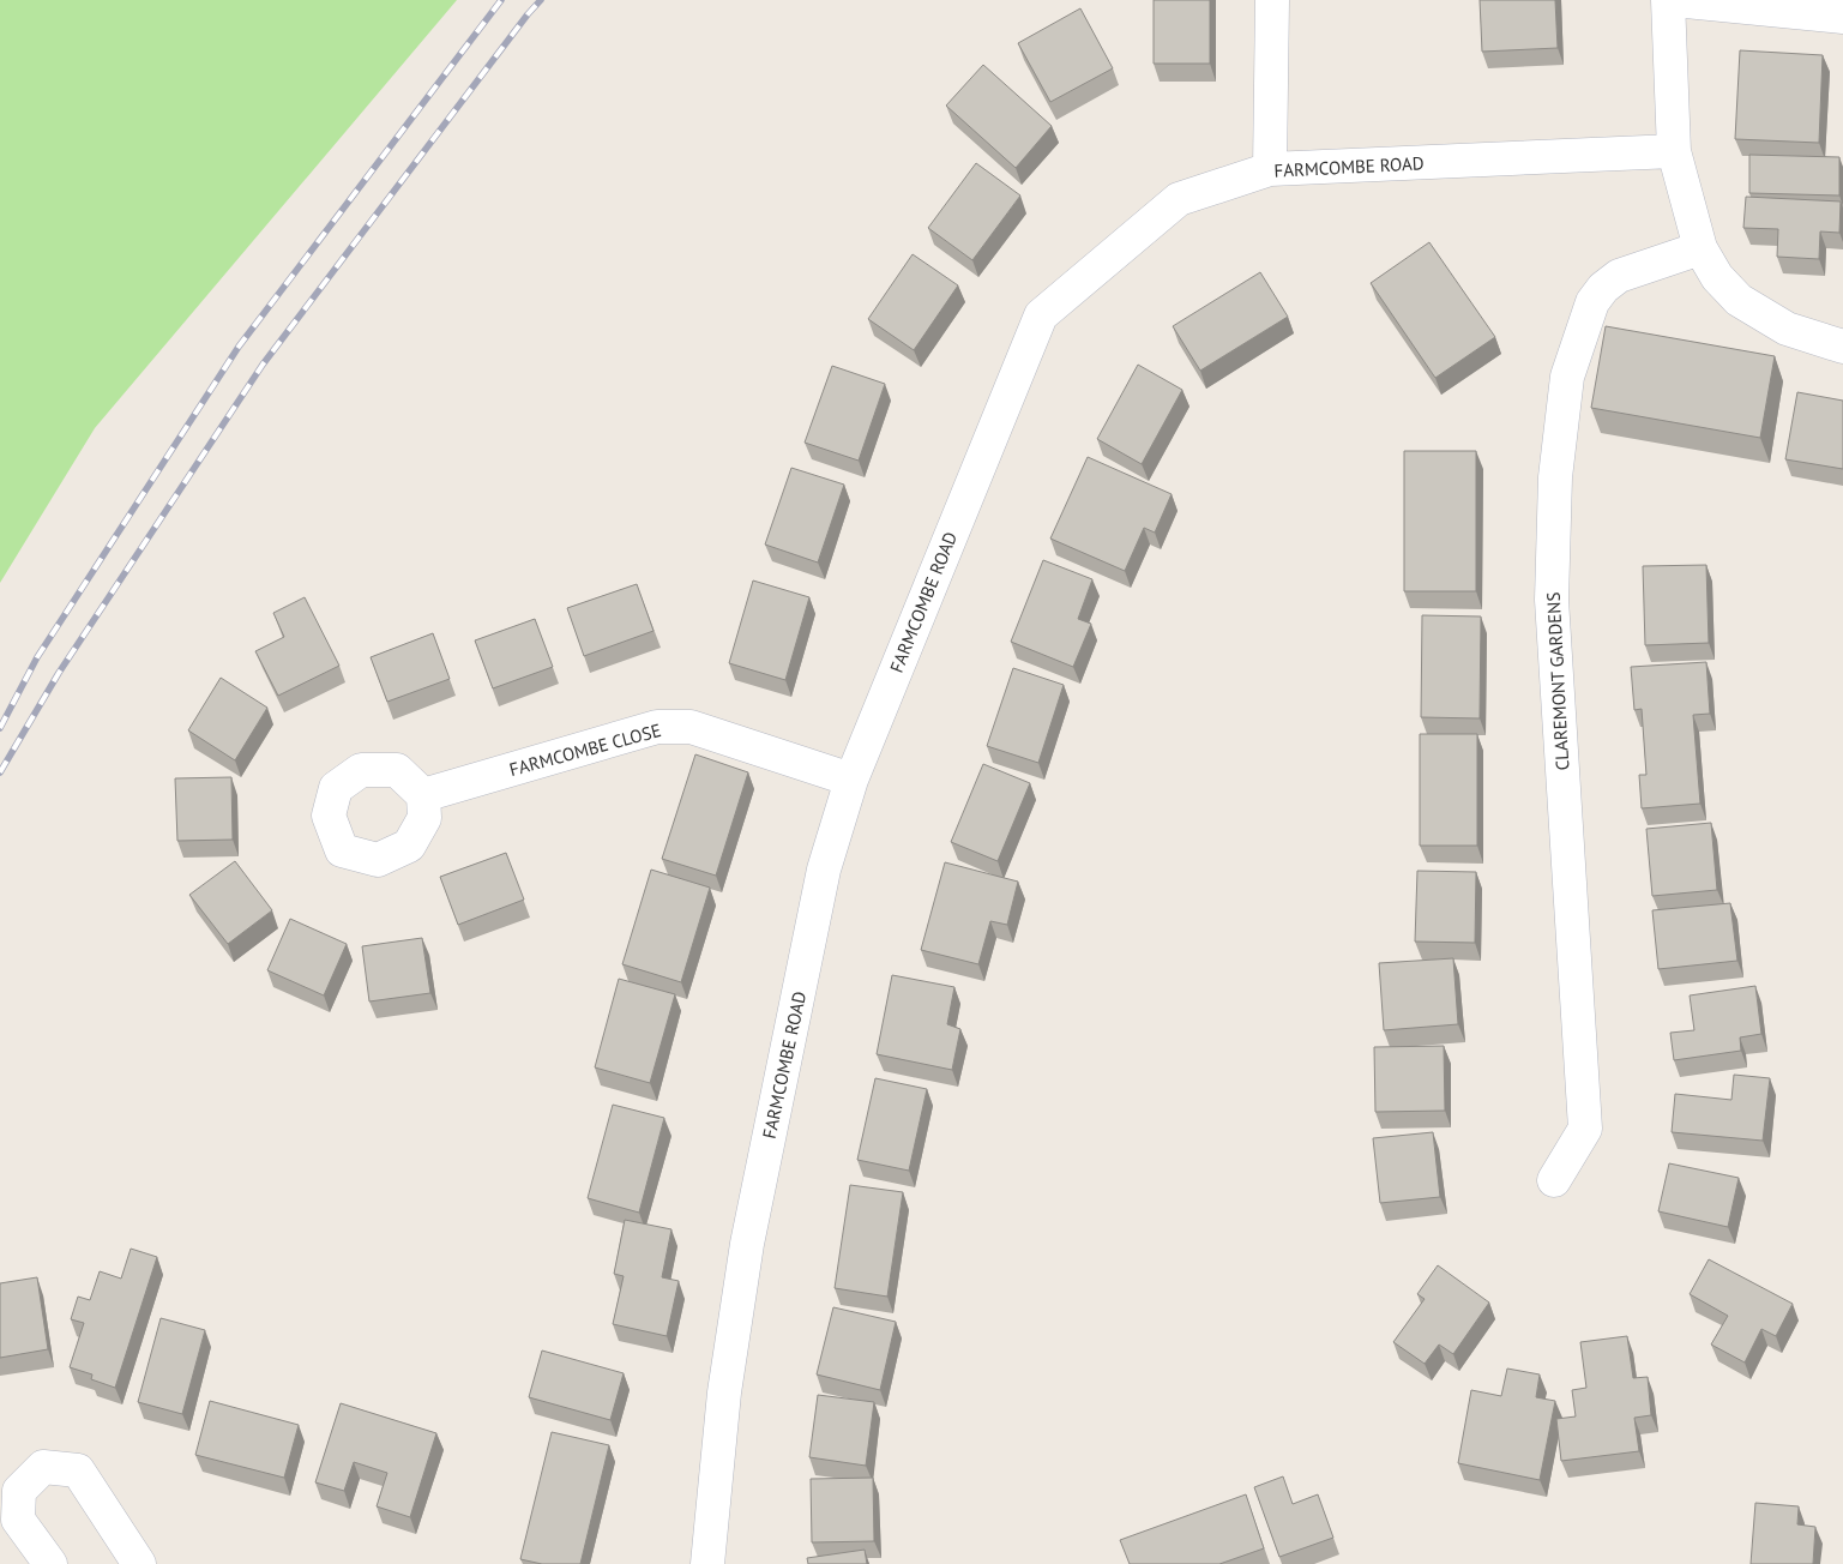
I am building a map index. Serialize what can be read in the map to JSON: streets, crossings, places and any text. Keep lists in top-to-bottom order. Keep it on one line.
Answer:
{"streets":{"street":["FARMCOMBE ROAD","CLAREMONT GARDENS","FARMCOMBE CLOSE"]},"crossings":[["FARMCOMBE ROAD","FARMCOMBE CLOSE"]]}
